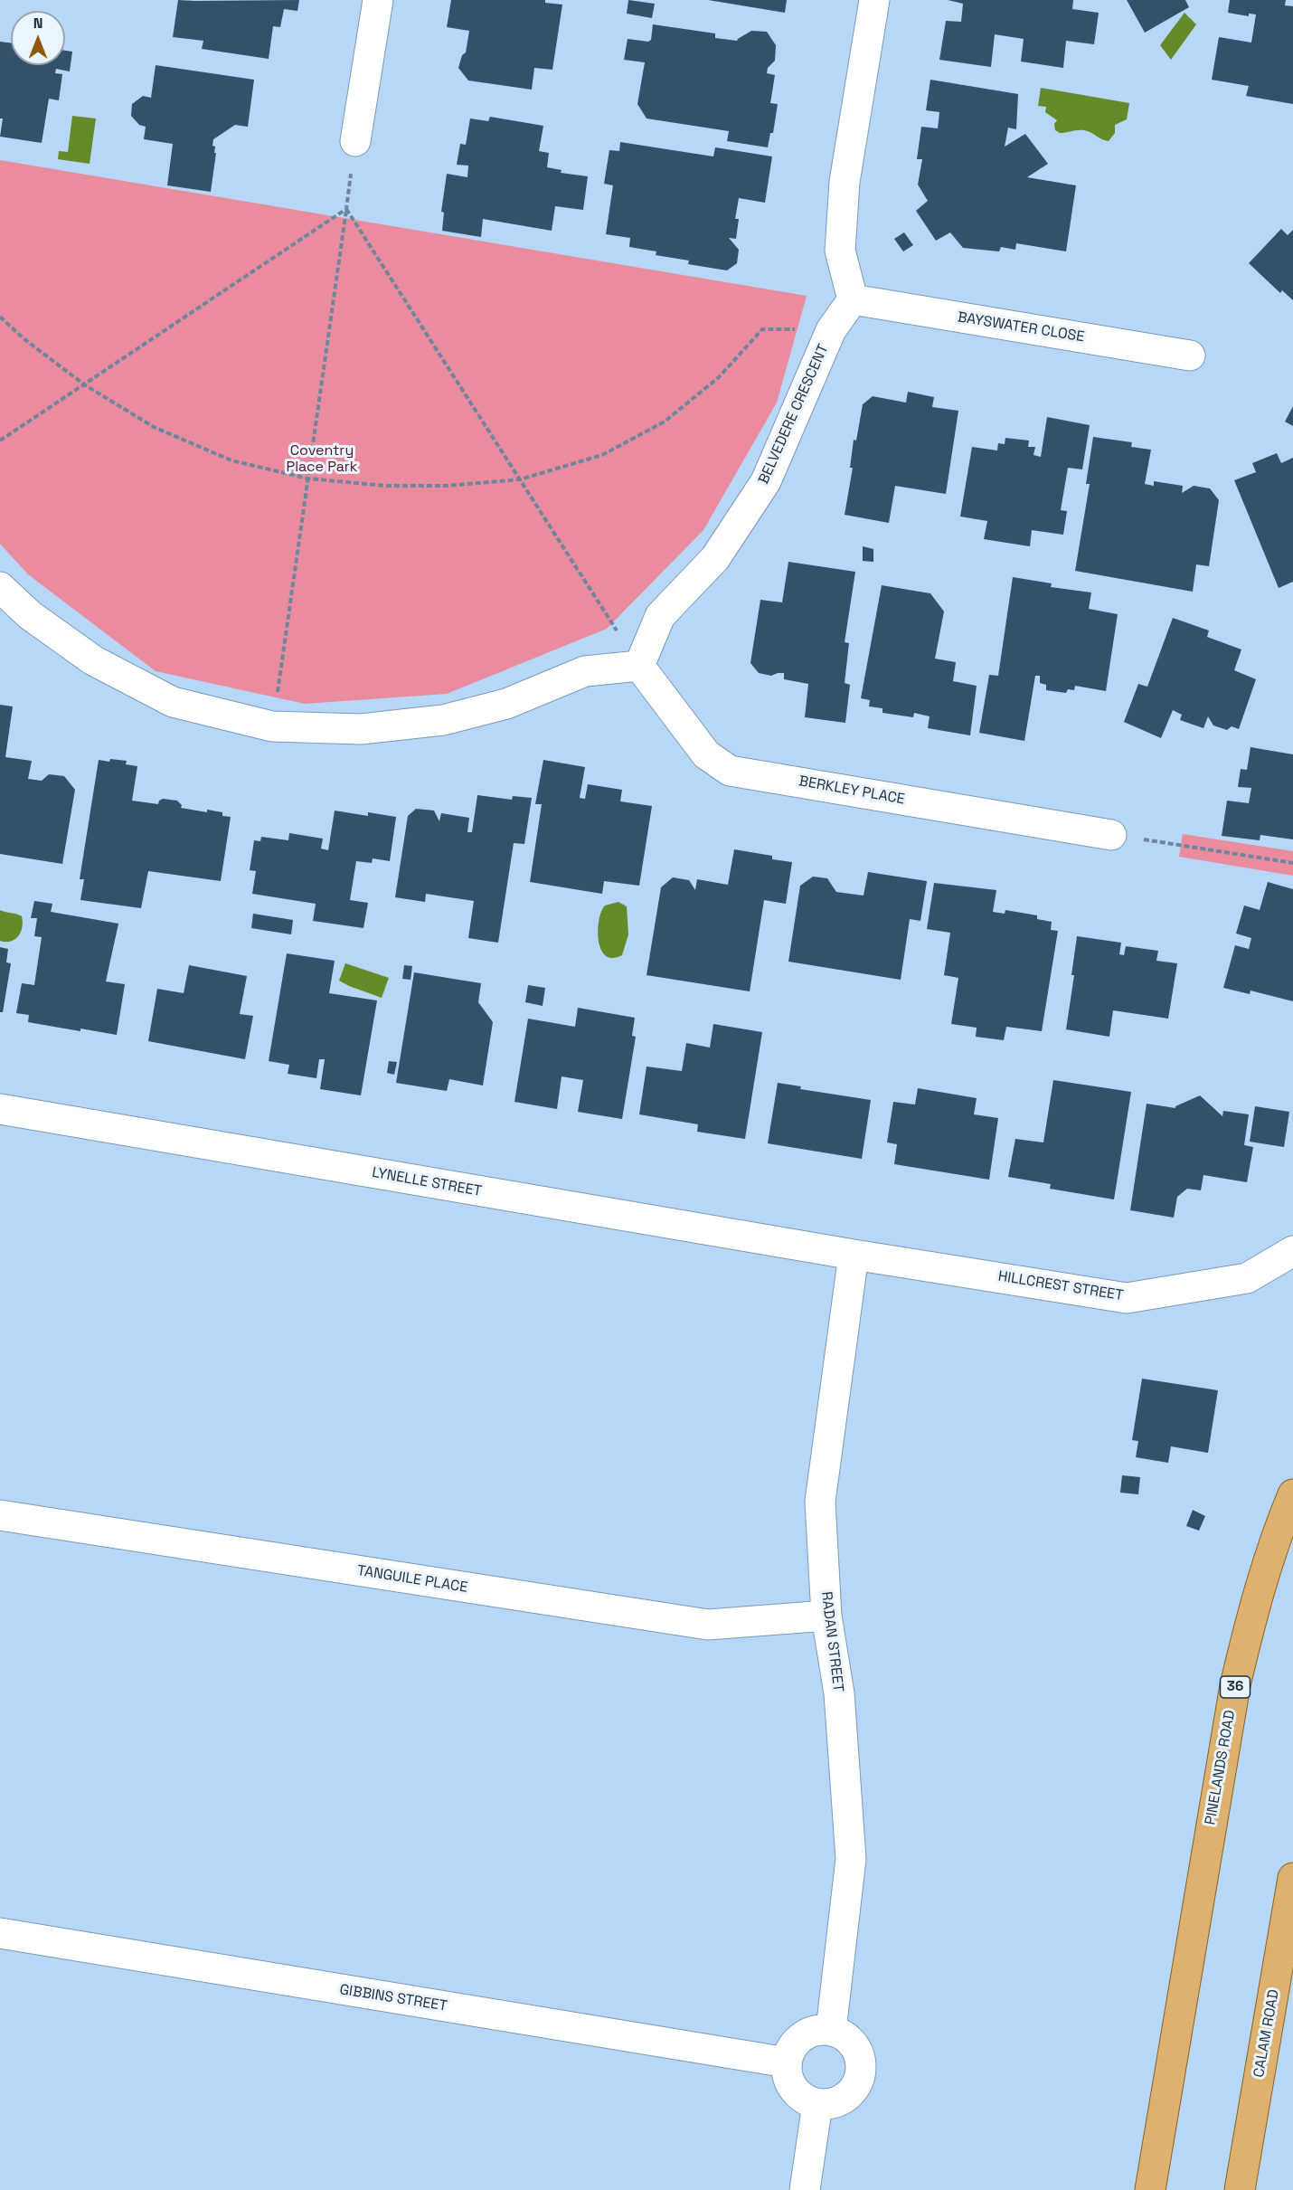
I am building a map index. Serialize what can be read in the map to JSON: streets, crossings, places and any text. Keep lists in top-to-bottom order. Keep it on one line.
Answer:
{"streets":{"main road":["36","PINELANDS ROAD","CALAM ROAD"],"street":["BAYSWATER CLOSE","BELVEDERE CRESCENT","BERKLEY PLACE","LYNELLE STREET","HILLCREST STREET","TANGUILE PLACE","RADAN STREET","GIBBINS STREET"]},"crossings":[["BAYSWATER CLOSE","BELVEDERE CRESCENT"],["BELVEDERE CRESCENT","BERKLEY PLACE"],["LYNELLE STREET","HILLCREST STREET"],["LYNELLE STREET","RADAN STREET"],["HILLCREST STREET","RADAN STREET"],["TANGUILE PLACE","RADAN STREET"],["RADAN STREET","GIBBINS STREET"]],"parks":["Coventry Place Park"],"north":"top"}
